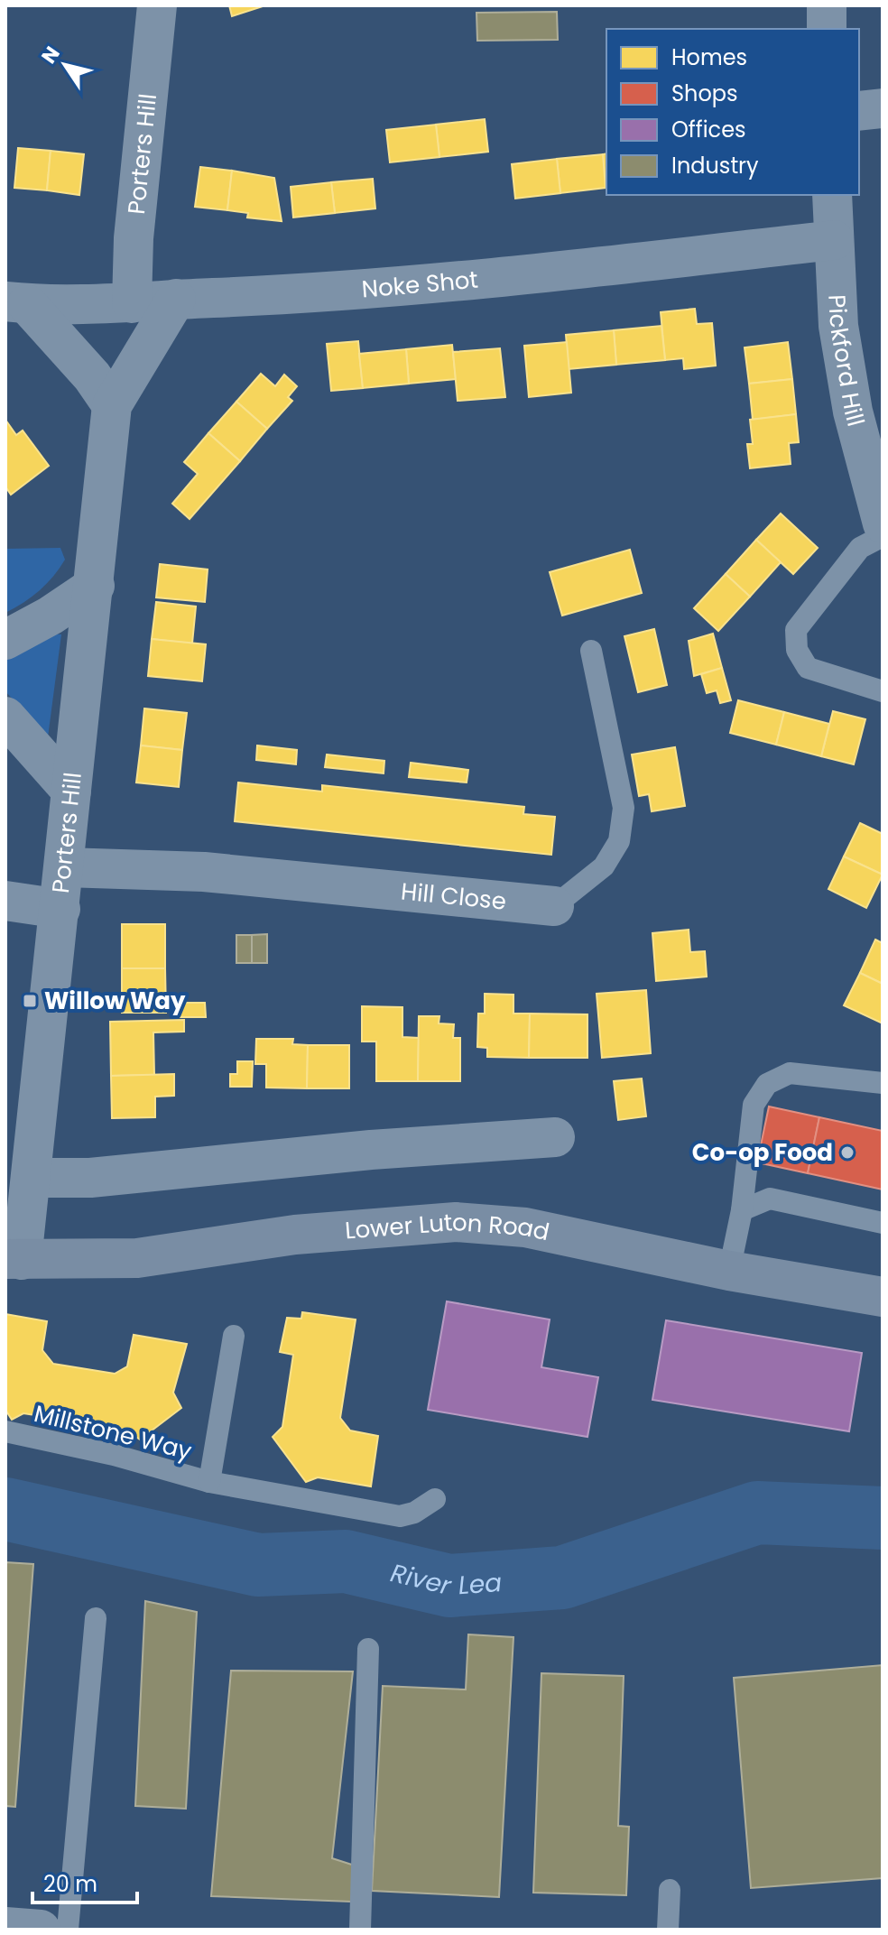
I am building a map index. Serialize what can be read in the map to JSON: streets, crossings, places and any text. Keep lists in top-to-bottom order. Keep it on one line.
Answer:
{"streets":{"main road":["Lower Luton Road"],"street":["Porters Hill","Noke Shot","Pickford Hill","Hill Close"],"lane":["Millstone Way"]},"crossings":[["Porters Hill","Noke Shot"],["Porters Hill","Hill Close"],["Porters Hill","Lower Luton Road"],["Noke Shot","Pickford Hill"]],"water":["River Lea"],"places":{"transit":["Willow Way"],"other":["Co-op Food"]},"legend":["Homes","Shops","Offices","Industry"],"scale_bar":"20 m","north":"top left"}
